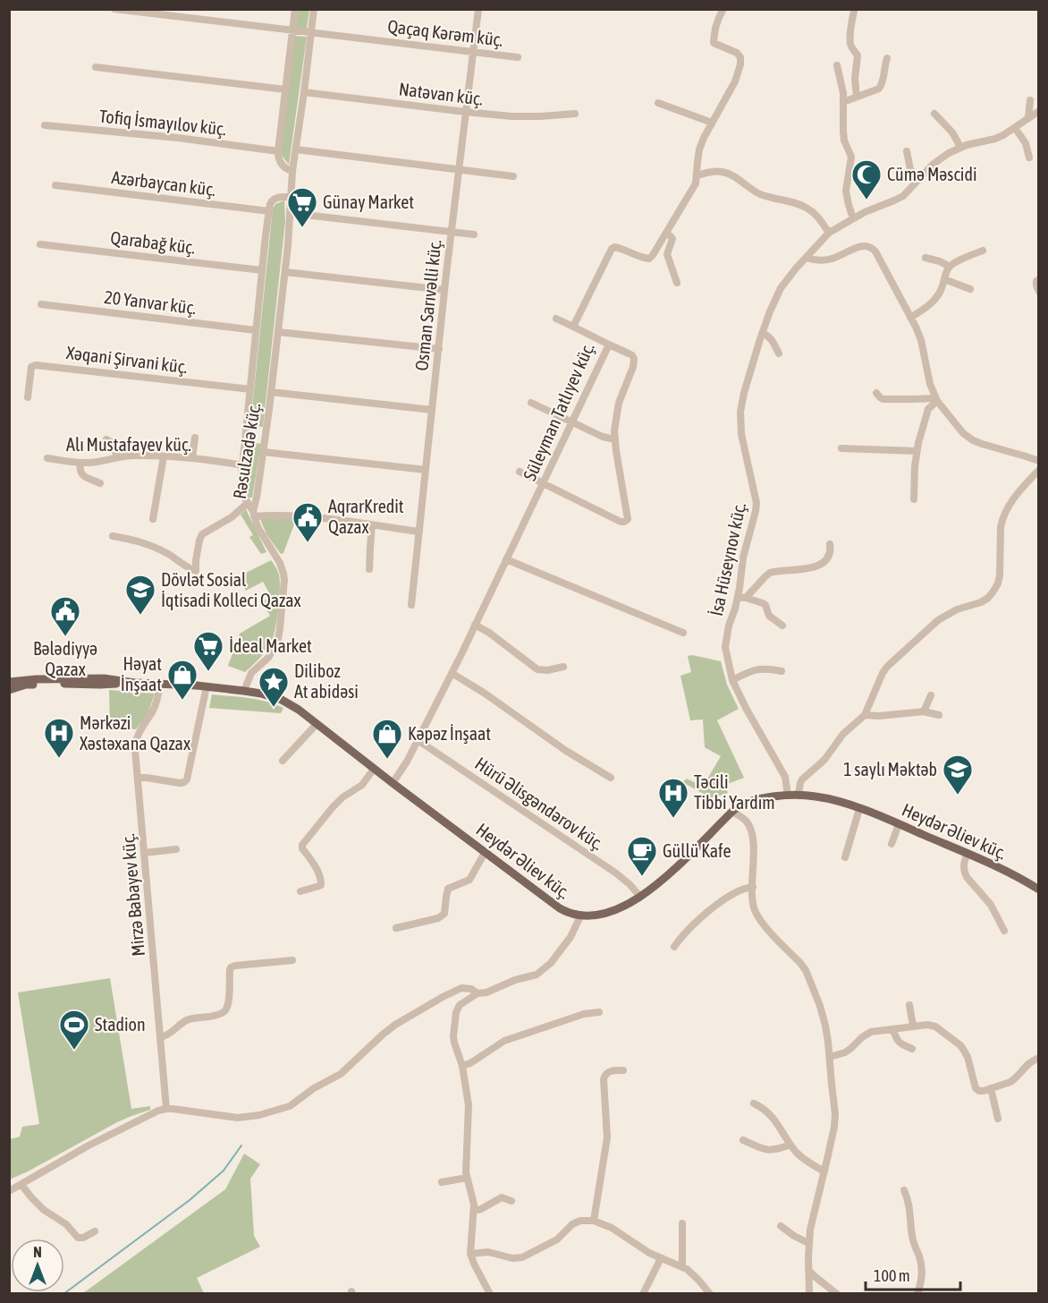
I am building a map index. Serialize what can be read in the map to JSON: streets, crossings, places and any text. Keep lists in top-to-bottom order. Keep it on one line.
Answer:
{"streets":{"main road":["Heydər Əliev küç."],"street":["Qaçaq Kərəm küç.","Natəvan küç.","Tofiq İsmayılov küç.","Azərbaycan küç.","Qarabağ küç.","20 Yanvar küç.","Osman Sarıvəlli küç.","Xəqani Şirvani küç.","Süleyman Tatlıyev küç.","Alı Mustafayev küç.","Rəsulzadə küç.","İsa Hüseynov küç.","Hürü Əlisgəndərov küç.","Mirzə Babayev küç."]},"crossings":[["Qaçaq Kərəm küç.","Osman Sarıvəlli küç."],["Natəvan küç.","Osman Sarıvəlli küç."],["Süleyman Tatlıyev küç.","Hürü Əlisgəndərov küç."],["Süleyman Tatlıyev küç.","Heydər Əliev küç."],["Rəsulzadə küç.","Heydər Əliev küç."],["İsa Hüseynov küç.","Heydər Əliev küç."],["Hürü Əlisgəndərov küç.","Heydər Əliev küç."],["Heydər Əliev küç.","Mirzə Babayev küç."]],"places":{"mosque":["Cümə Məscidi"],"supermarket":["Günay Market","İdeal Market"],"public building":["AqrarKredit Qazax","Bələdiyyə Qazax"],"school or university":["Dövlət Sosial İqtisadi Kolleci Qazax","1 saylı Məktəb"],"shop":["Həyat İnşaat","Kəpəz İnşaat"],"place":["Diliboz At abidəsi"],"hospital":["Mərkəzi Xəstəxana Qazax","Təcili Tibbi Yardım"],"cafe":["Güllü Kafe"],"sports":["Stadion"]},"scale_bar":"100 m","north":"top"}
